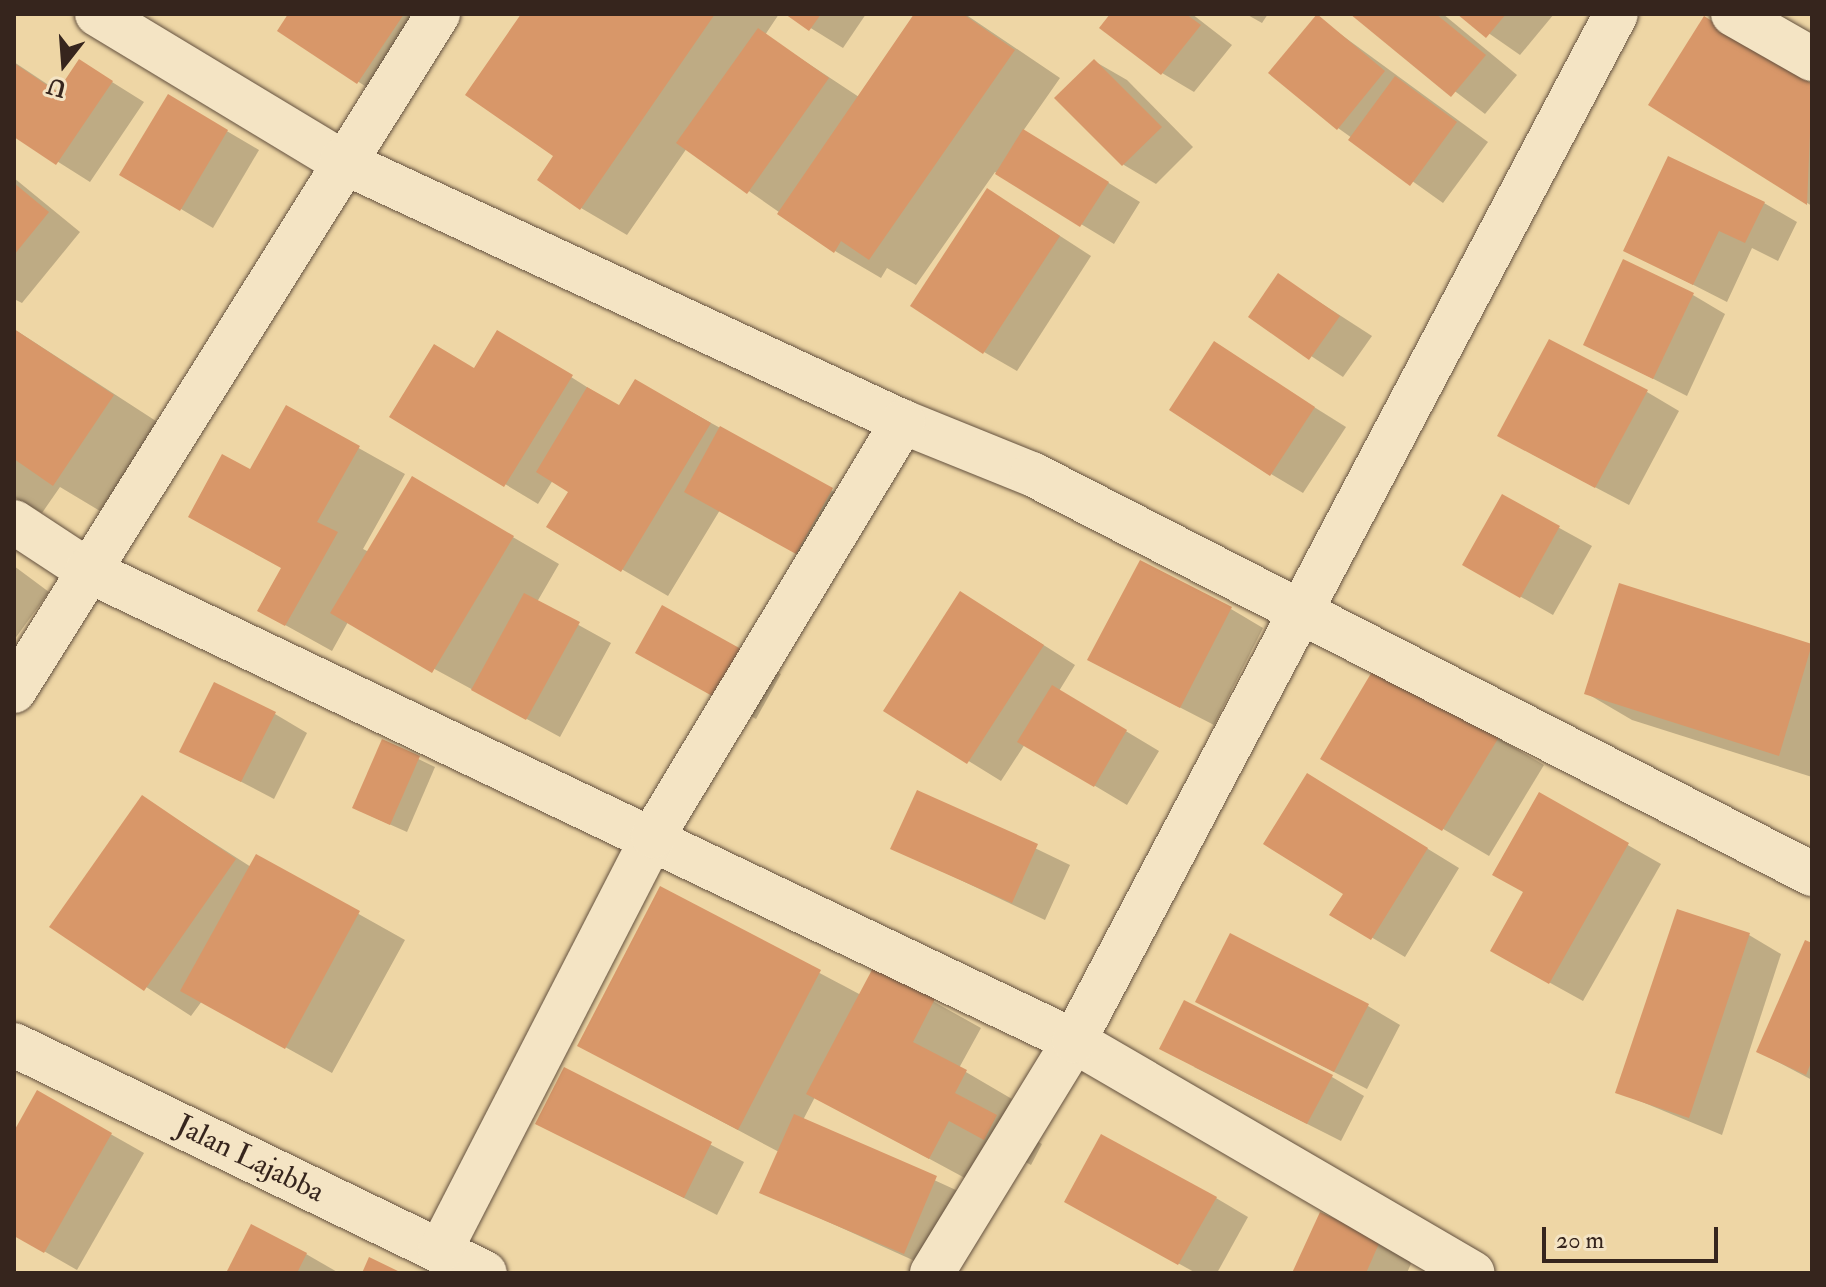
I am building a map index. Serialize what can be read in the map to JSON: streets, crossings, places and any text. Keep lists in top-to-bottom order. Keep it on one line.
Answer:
{"streets":{"street":["Jalan Lajabba"]},"scale_bar":"20 m","north":"bottom"}
